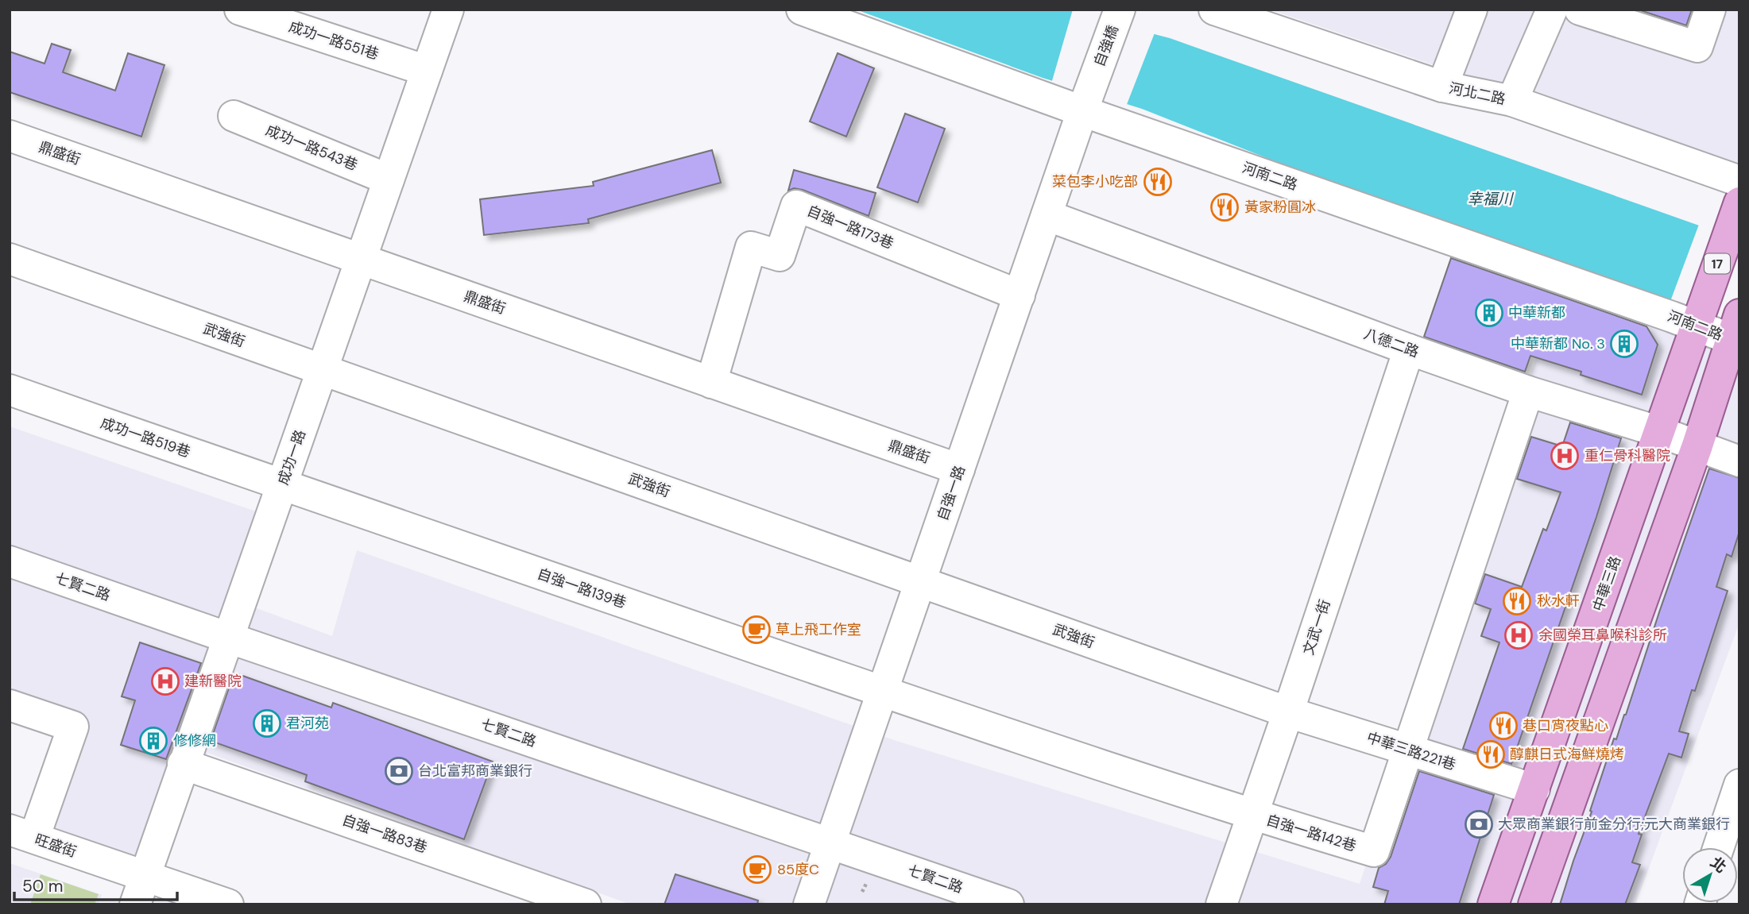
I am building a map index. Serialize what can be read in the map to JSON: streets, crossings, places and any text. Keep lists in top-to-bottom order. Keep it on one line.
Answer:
{"streets":{"main road":["17","中華三路"],"street":["成功一路551巷","自強橋","河北二路","成功一路543巷","鼎盛街","河南二路","自強一路173巷","武強街","八德二路","成功一路519巷","成功一路","自強一路","七賢二路","自強一路139巷","文武一街","中華三路221巷","自強一路142巷","自強一路83巷","旺盛街"]},"crossings":[["成功一路551巷","成功一路"],["自強橋","自強一路"],["成功一路543巷","成功一路"],["鼎盛街","自強一路173巷"],["鼎盛街","成功一路"],["鼎盛街","自強一路"],["河南二路","17"],["河南二路","自強一路"],["河南二路","中華三路"],["自強一路173巷","自強一路"],["17","中華三路"],["武強街","成功一路"],["武強街","自強一路"],["武強街","文武一街"],["武強街","中華三路221巷"],["八德二路","自強一路"],["八德二路","中華三路"],["八德二路","文武一街"],["八德二路","自強一路142巷"],["成功一路519巷","成功一路"],["成功一路519巷","自強一路139巷"],["成功一路","七賢二路"],["成功一路","自強一路139巷"],["成功一路","自強一路83巷"],["成功一路","旺盛街"],["自強一路","七賢二路"],["自強一路","自強一路139巷"],["自強一路","自強一路142巷"],["中華三路","中華三路221巷"],["自強一路139巷","自強一路142巷"],["文武一街","中華三路221巷"],["文武一街","自強一路142巷"],["中華三路221巷","自強一路142巷"]],"water":["幸福川"],"places":{"restaurant":["菜包李小吃部","黃家粉圓冰","秋水軒","巷口宵夜點心","醇麒日式海鮮燒烤"],"building":["中華新都","中華新都 No. 3","君河苑","修修網"],"hospital":["重仁骨科醫院","余國榮耳鼻喉科診所","建新醫院"],"cafe":["草上飛工作室","85度C"],"bank":["台北富邦商業銀行","大眾商業銀行前金分行;元大商業銀行"]},"scale_bar":"50 m","north":"top right"}
